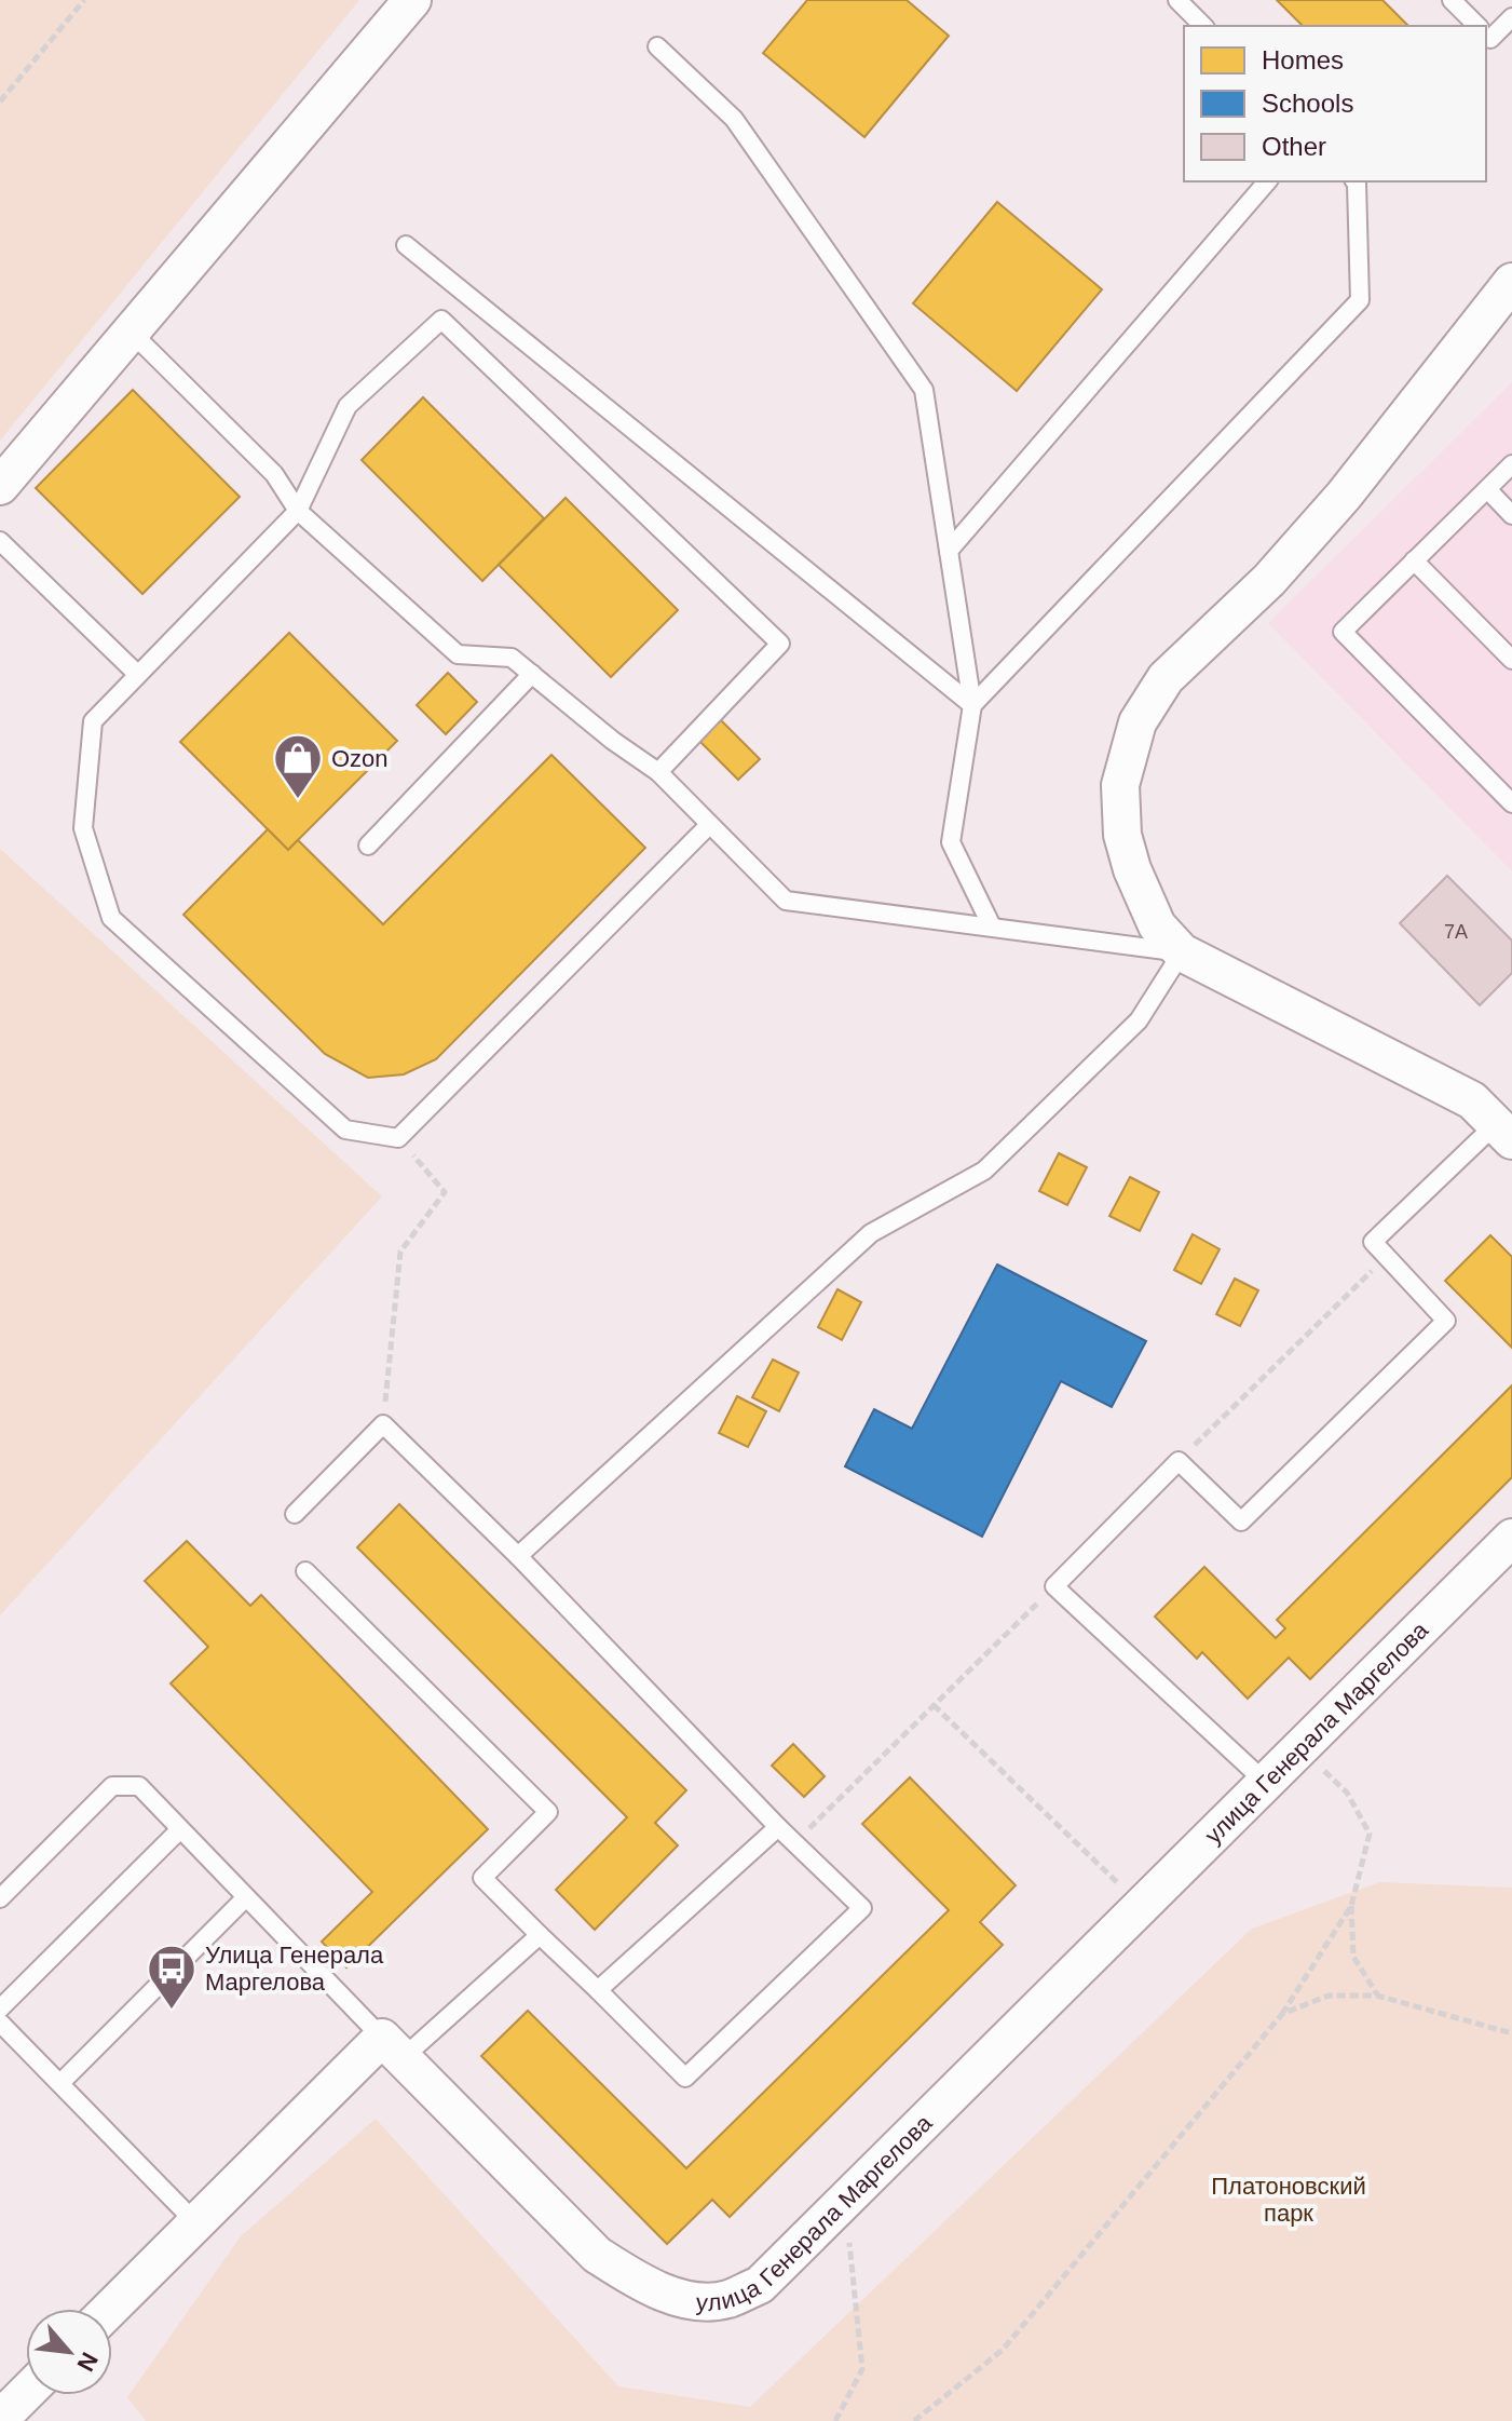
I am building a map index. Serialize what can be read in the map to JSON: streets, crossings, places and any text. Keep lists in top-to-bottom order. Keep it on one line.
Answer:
{"streets":{"street":["улица Генерала Маргелова"]},"parks":["Платоновский парк"],"places":{"shop":["Ozon"],"bus stop":["Улица Генерала Маргелова"]},"house_numbers":["7А"],"legend":["Homes","Schools","Other"],"north":"bottom right"}
